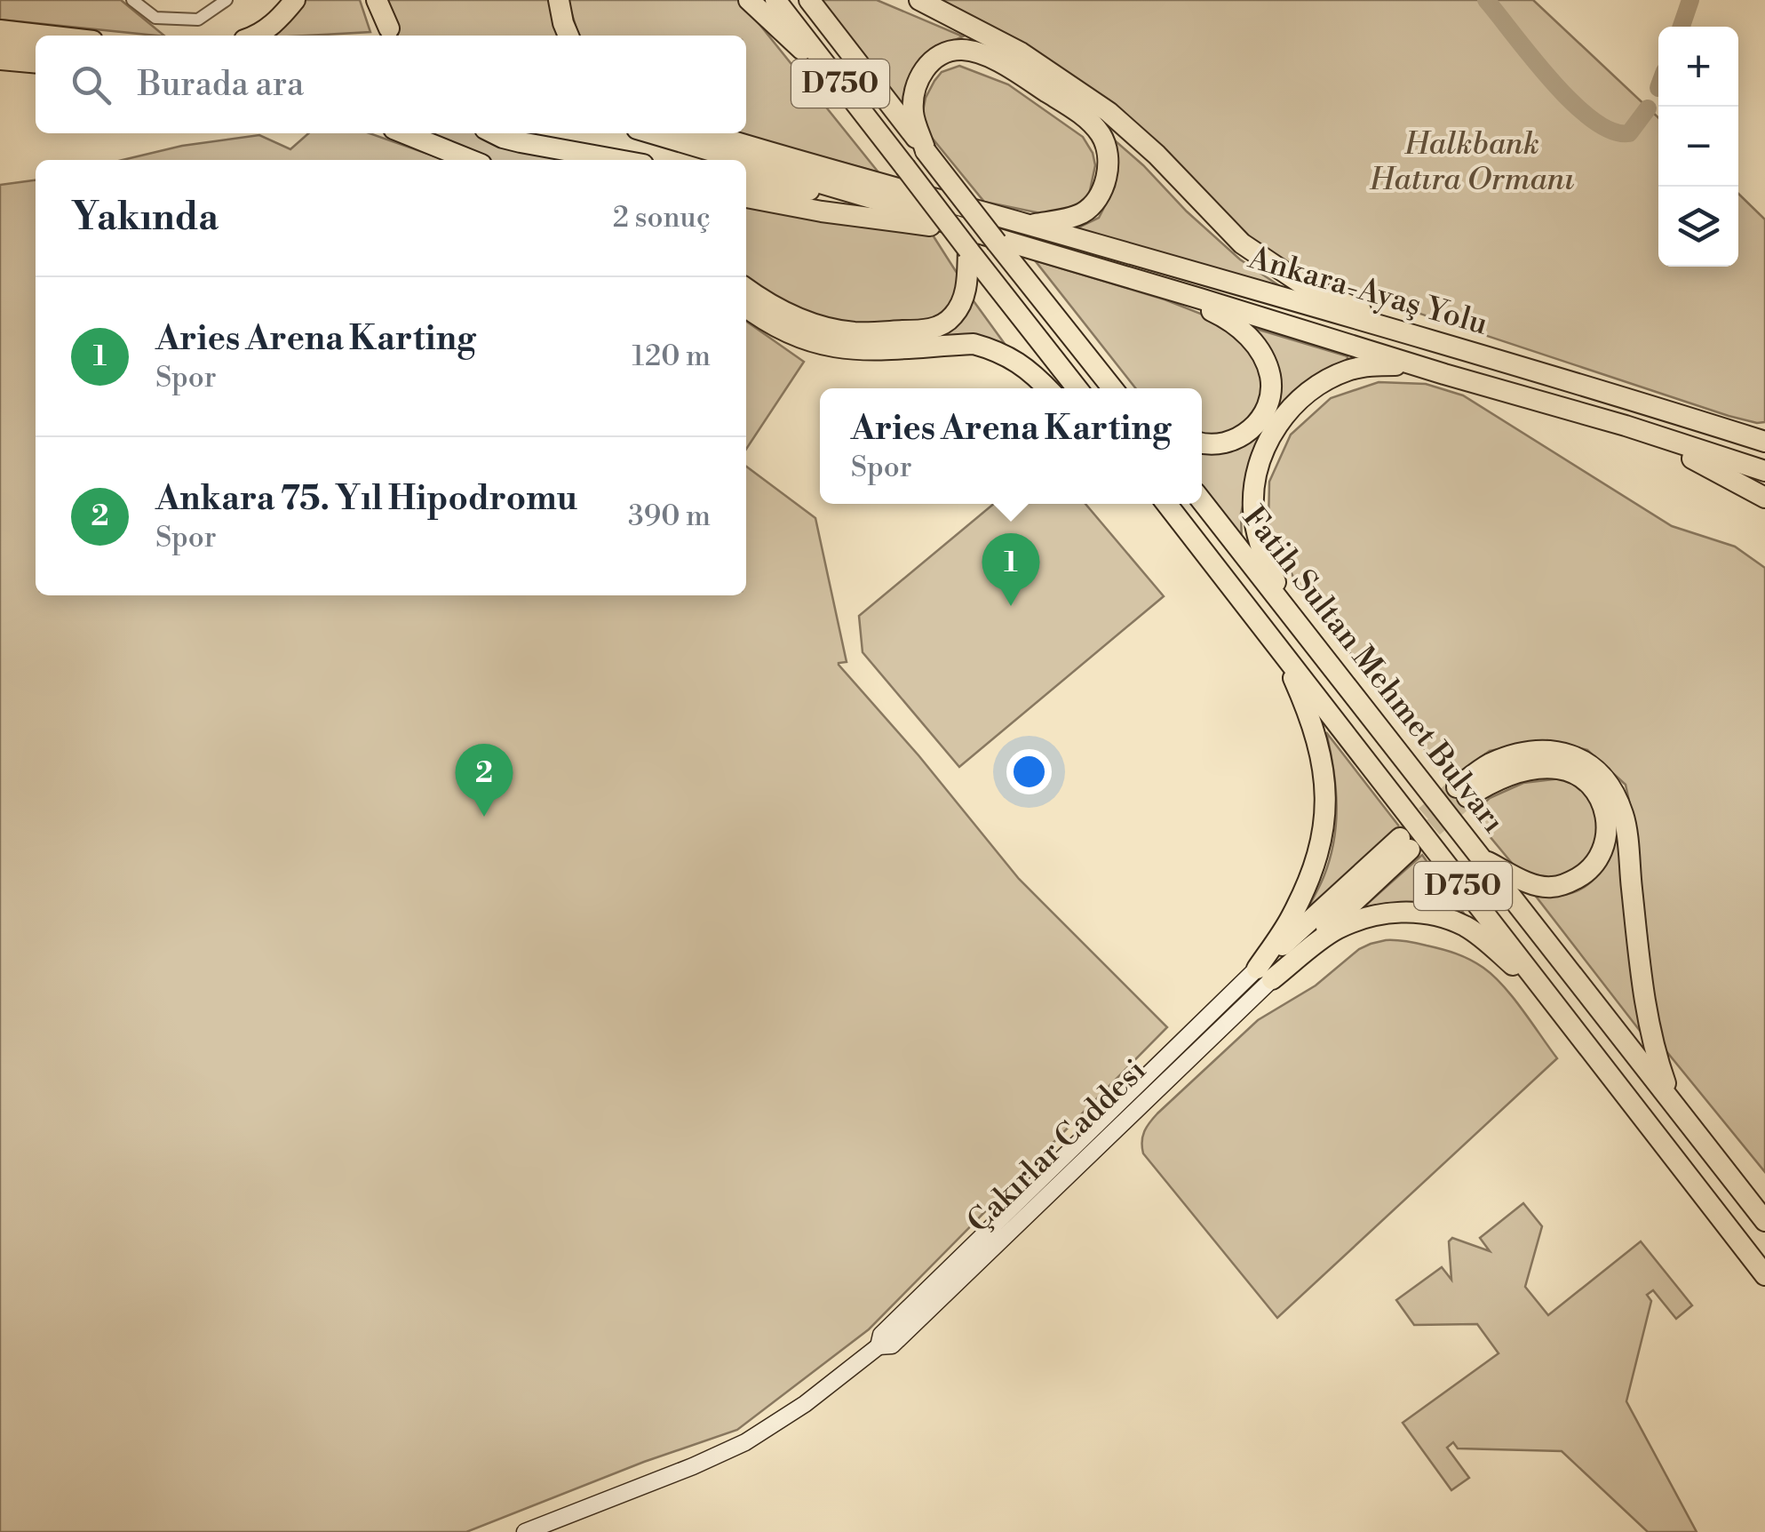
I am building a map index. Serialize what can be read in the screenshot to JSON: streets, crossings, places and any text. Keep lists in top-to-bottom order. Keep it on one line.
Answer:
{"streets":{"highway":["D750","Ankara-Ayaş Yolu","Fatih Sultan Mehmet Bulvarı"],"main road":["Çakırlar Caddesi"]},"crossings":[["D750","Ankara-Ayaş Yolu"]],"parks":["Halkbank Hatıra Ormanı"],"page":{"map_buttons":["+","−"],"search":"Burada ara","heading":["Yakında","2 sonuç"],"list":[{"mark":"1","name":"Aries Arena Karting","note":"Spor","value":"120 m"},{"mark":"2","name":"Ankara 75. Yıl Hipodromu","note":"Spor","value":"390 m"}],"popup":["Aries Arena Karting","Spor"],"pins":["1","2"]}}
